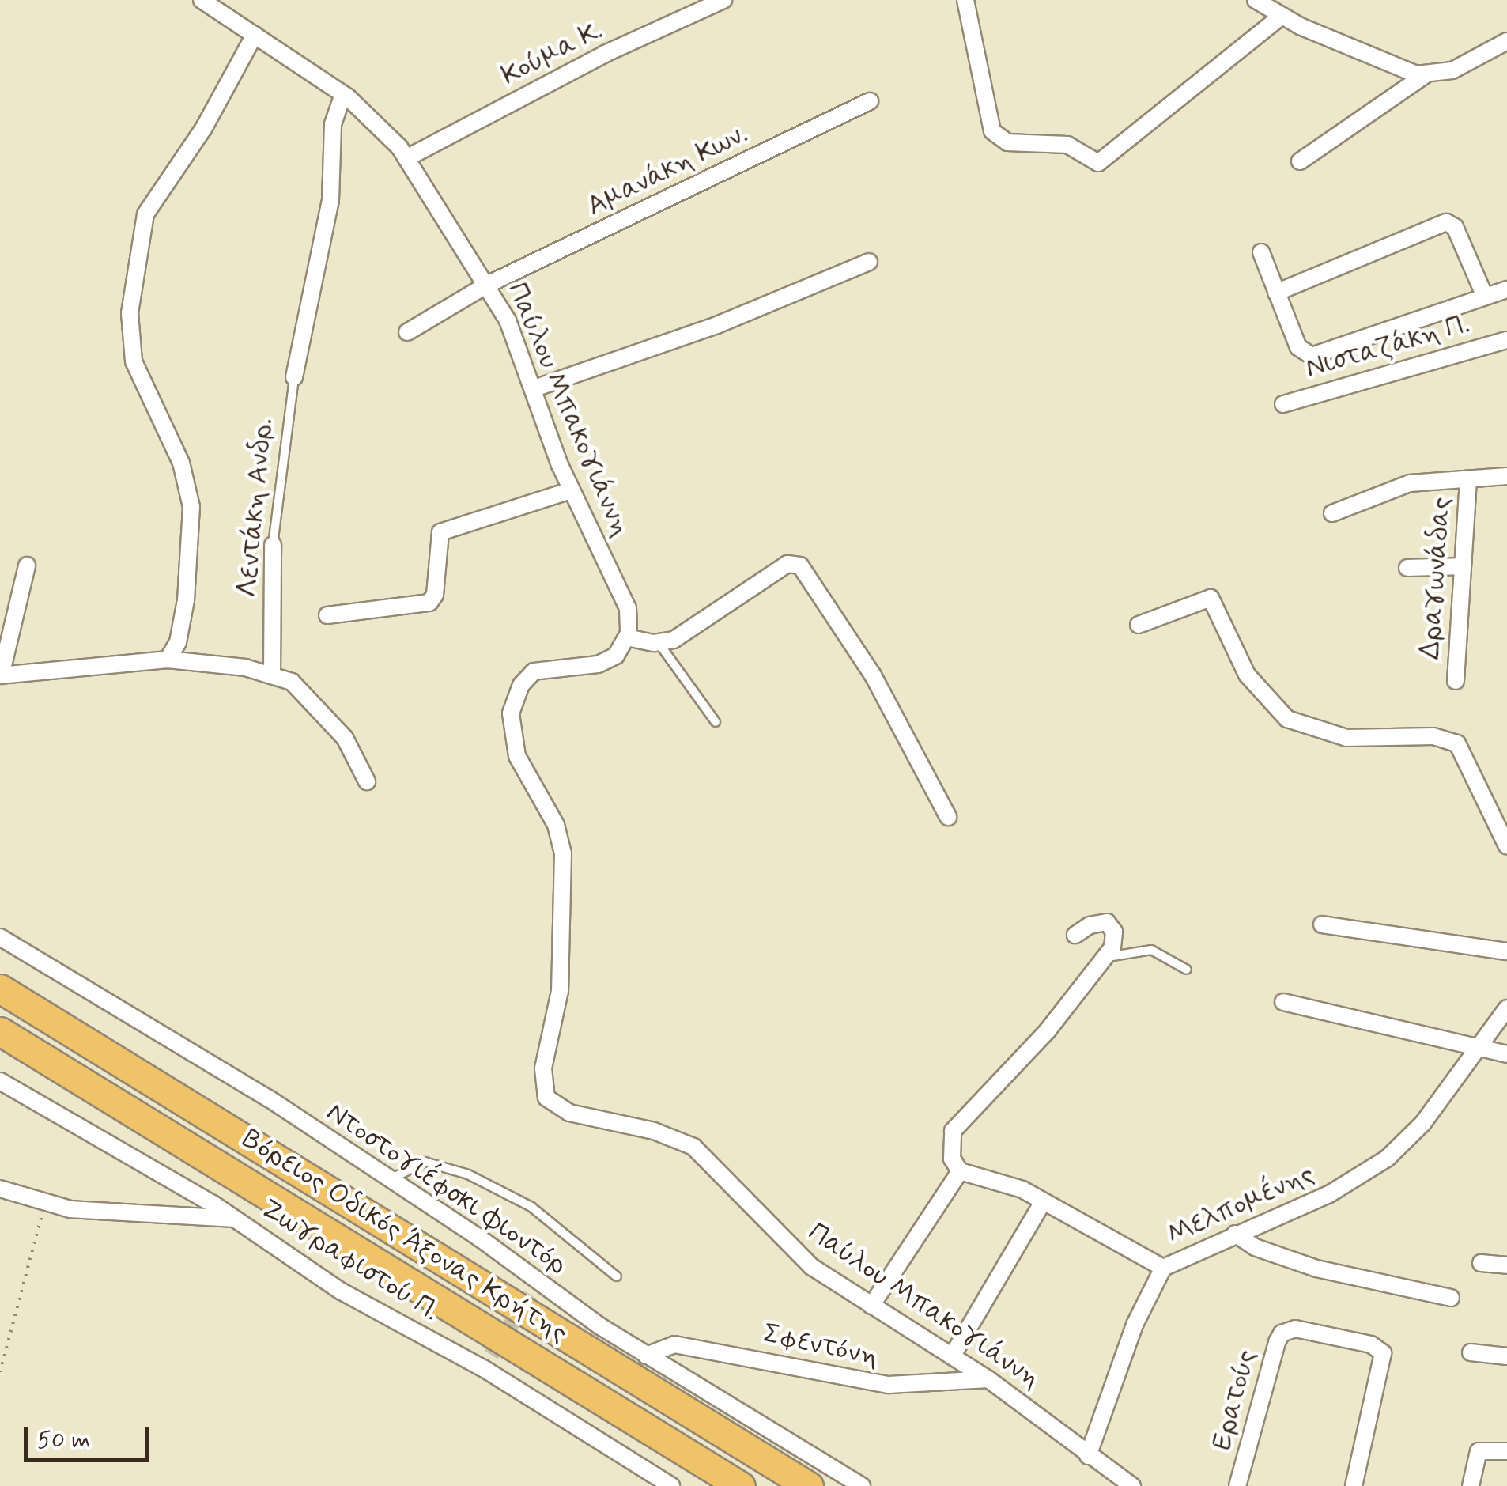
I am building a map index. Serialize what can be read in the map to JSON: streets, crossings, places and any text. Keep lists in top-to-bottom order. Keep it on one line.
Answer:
{"streets":{"highway":["Βόρειος Οδικός Άξονας Κρήτης"],"street":["Κούμα Κ.","Αμανάκη Κων.","Νισταζάκη Π.","Παύλου Μπακογιάννη","Λεντάκη Ανδρ.","Δραγωνάδας","Ντοστογιέφσκι Φιοντόρ","Μελπομένης","Ζωγραφιστού Π.","Σφεντόνη","Ερατούς"]},"crossings":[["Κούμα Κ.","Παύλου Μπακογιάννη"],["Αμανάκη Κων.","Παύλου Μπακογιάννη"],["Παύλου Μπακογιάννη","Λεντάκη Ανδρ."],["Παύλου Μπακογιάννη","Μελπομένης"],["Παύλου Μπακογιάννη","Σφεντόνη"],["Ντοστογιέφσκι Φιοντόρ","Σφεντόνη"]],"scale_bar":"50 m"}
